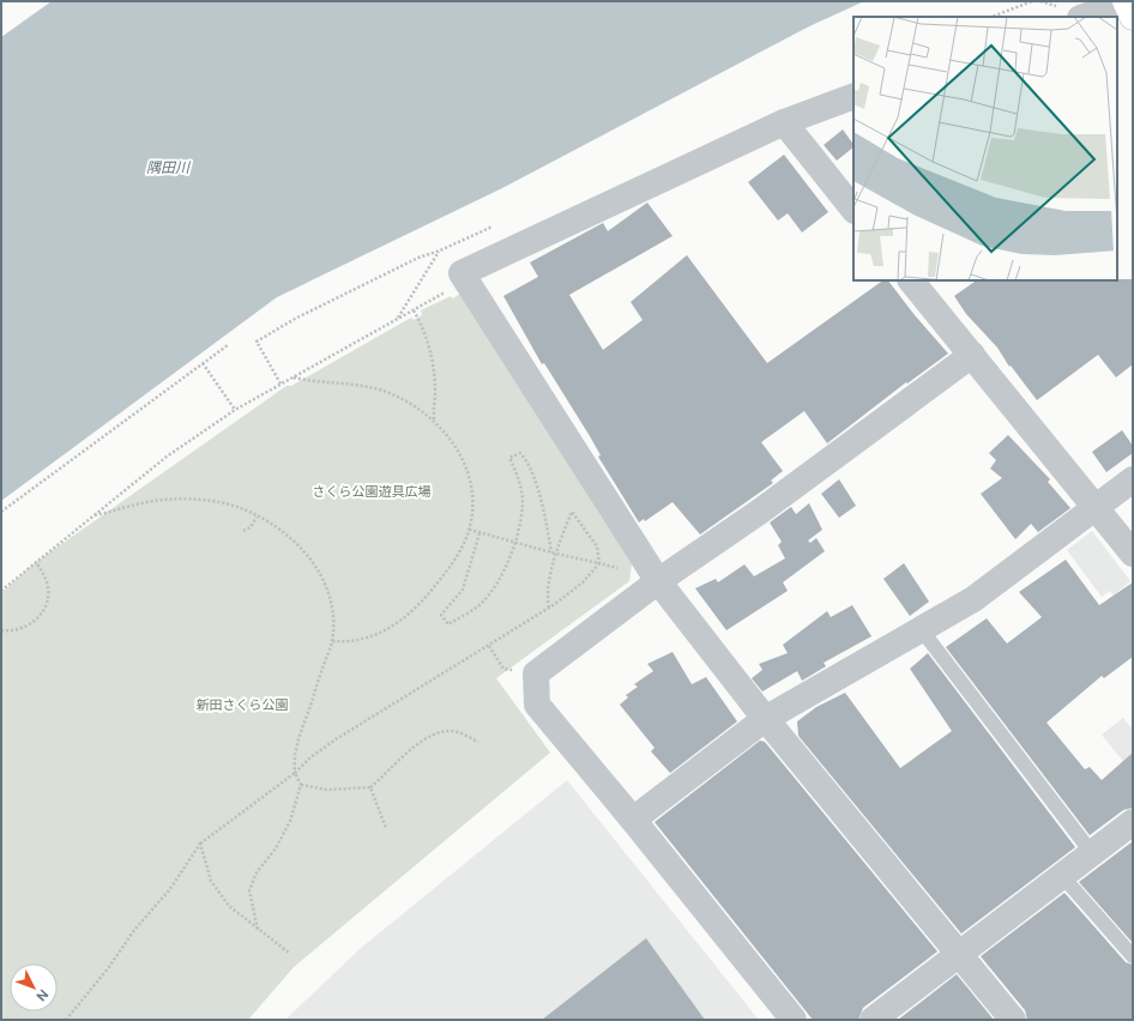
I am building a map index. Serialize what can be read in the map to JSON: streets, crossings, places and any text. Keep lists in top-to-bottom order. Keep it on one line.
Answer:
{"water":["隅田川"],"parks":["さくら公園遊具広場","新田さくら公園"],"north":"bottom right"}
